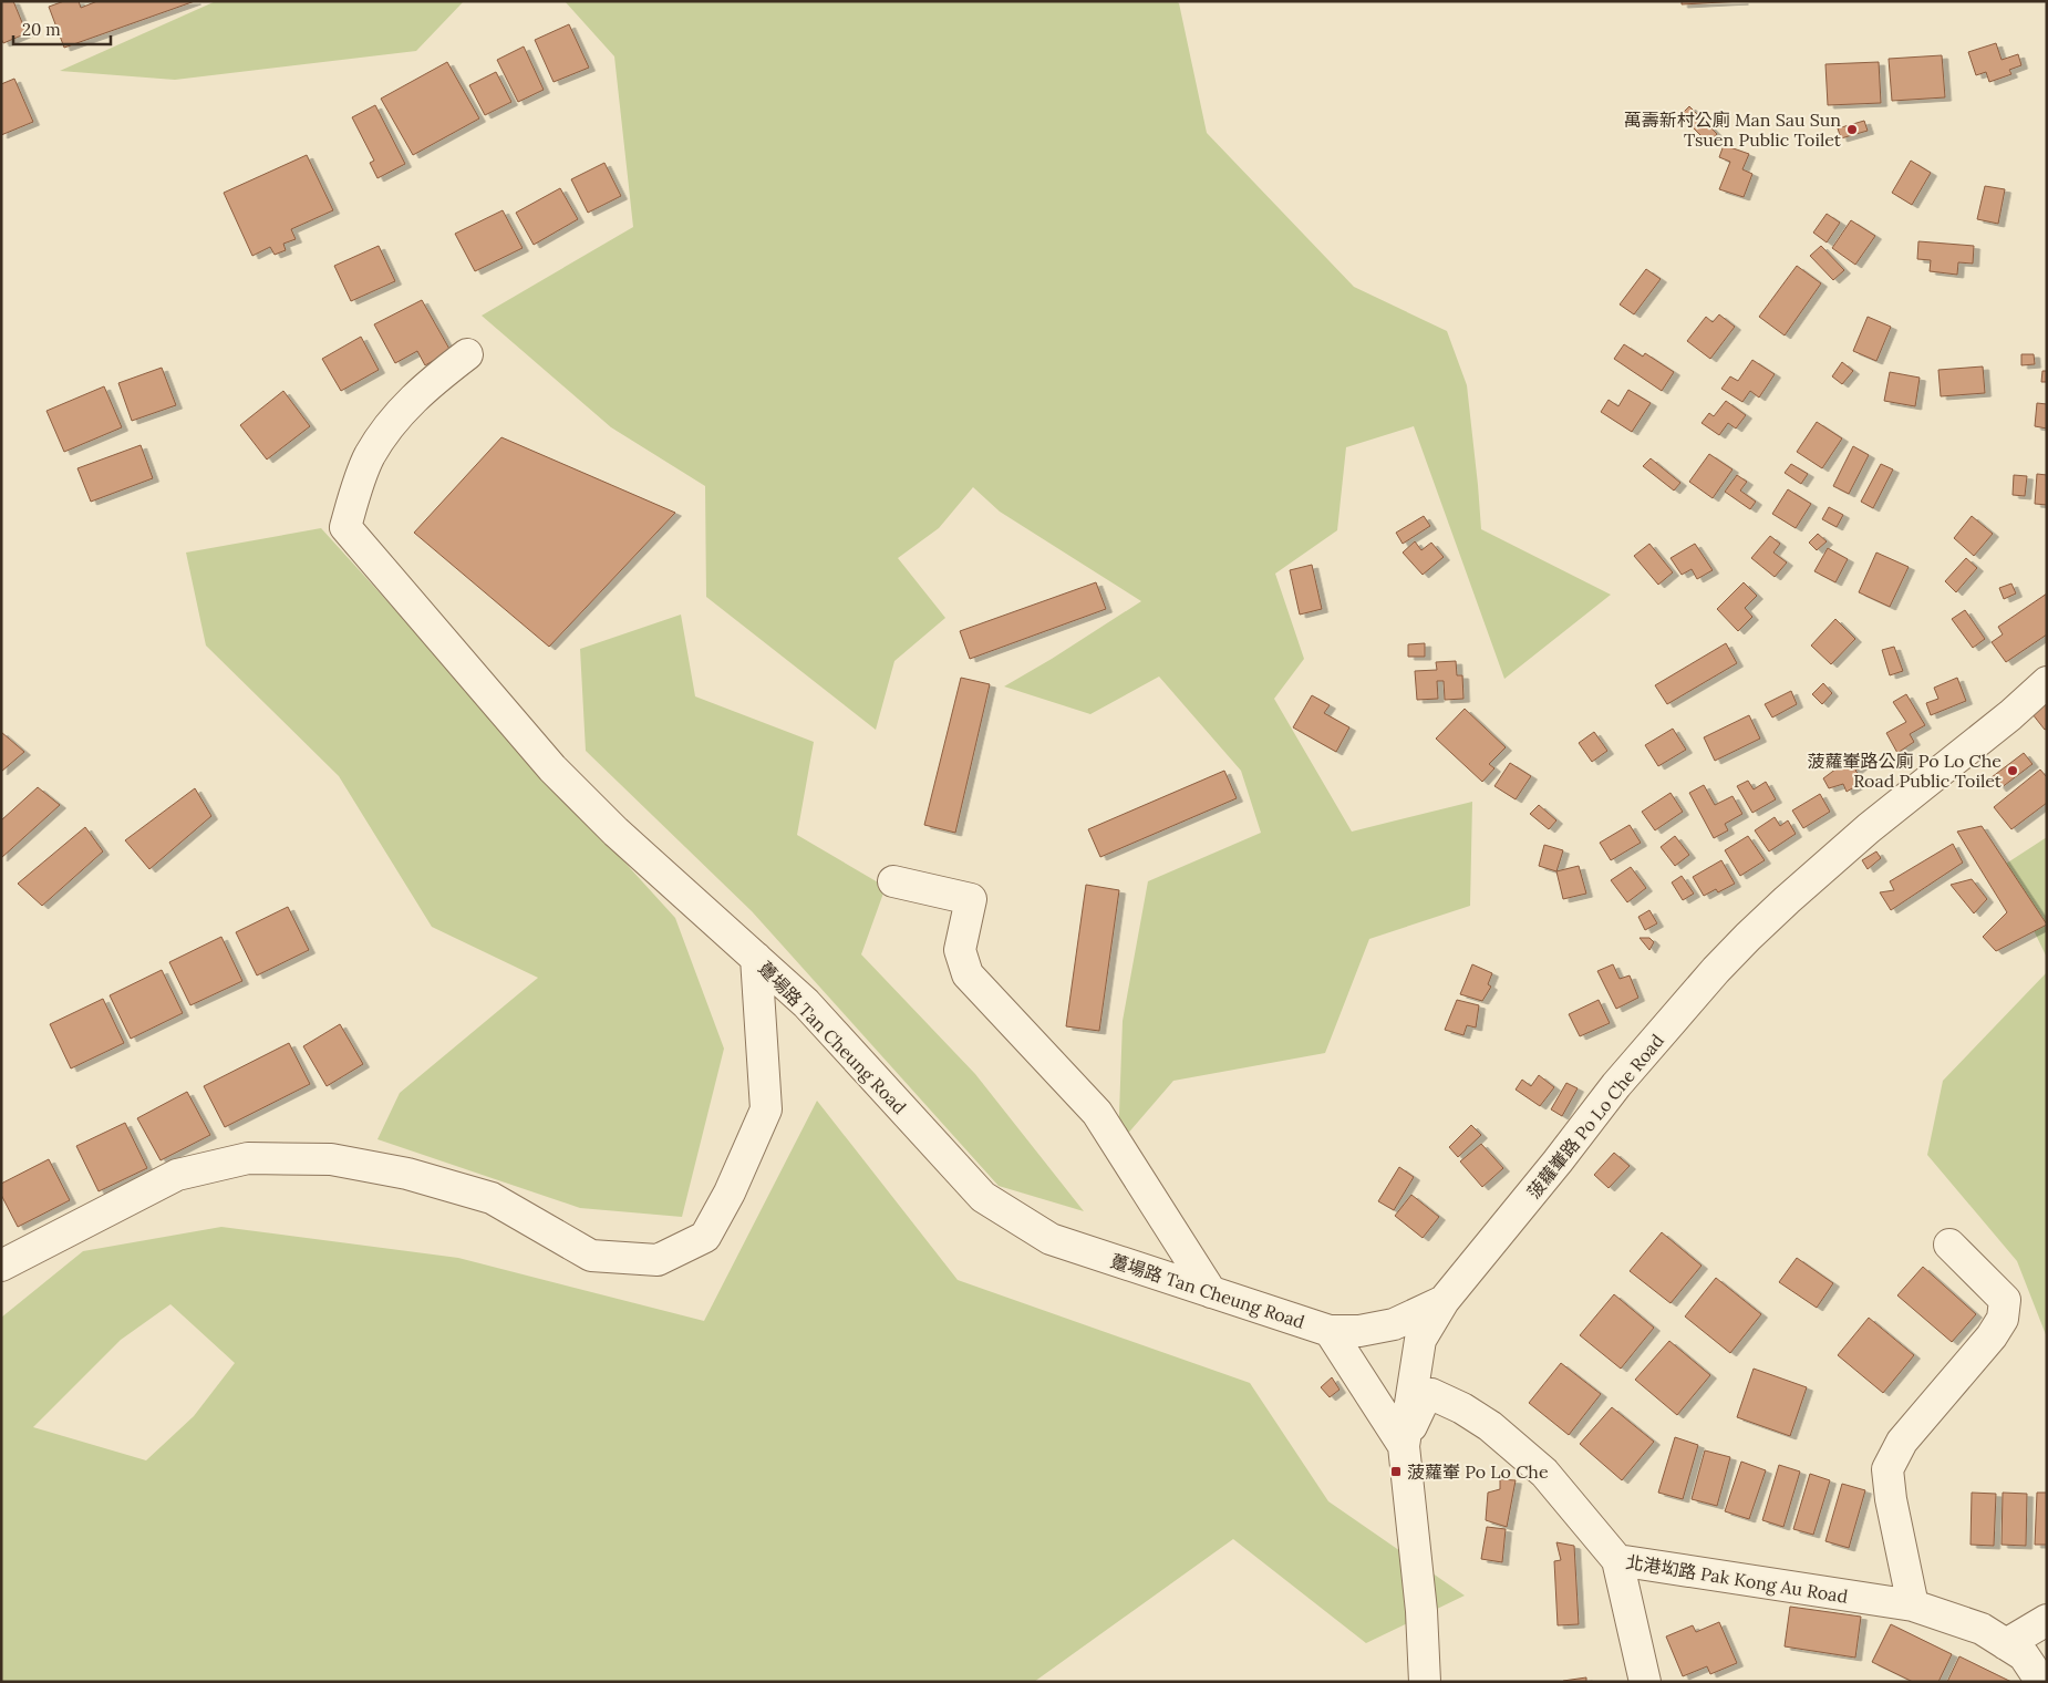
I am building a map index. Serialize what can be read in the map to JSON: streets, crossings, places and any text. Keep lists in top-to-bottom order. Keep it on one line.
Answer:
{"streets":{"street":["躉場路 Tan Cheung Road","菠蘿輋路 Po Lo Che Road","北港㘭路 Pak Kong Au Road"]},"crossings":[["躉場路 Tan Cheung Road","菠蘿輋路 Po Lo Che Road"],["躉場路 Tan Cheung Road","北港㘭路 Pak Kong Au Road"],["菠蘿輋路 Po Lo Che Road","北港㘭路 Pak Kong Au Road"]],"places":{"other":["萬壽新村公廁 Man Sau Sun Tsuen Public Toilet","菠蘿輋路公廁 Po Lo Che Road Public Toilet"],"transit":["菠蘿輋 Po Lo Che"]},"scale_bar":"20 m"}
